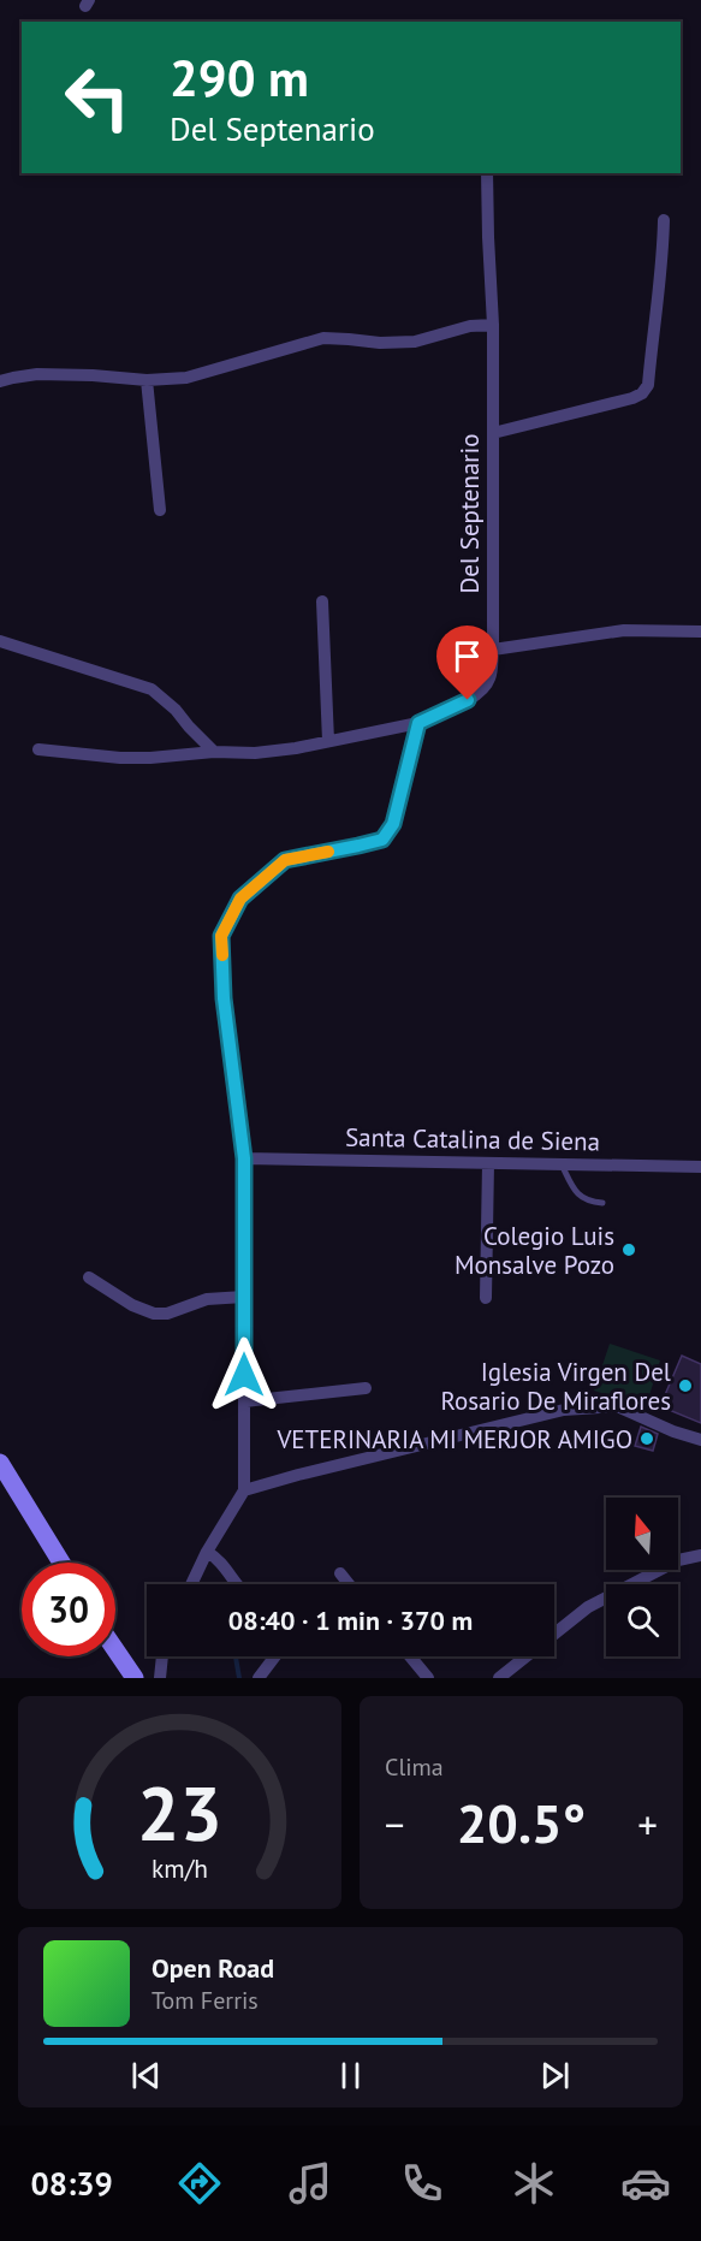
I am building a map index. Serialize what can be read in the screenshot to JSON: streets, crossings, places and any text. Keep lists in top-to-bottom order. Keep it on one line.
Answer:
{"streets":{"street":["Del Septenario","Santa Catalina de Siena"]},"places":["Colegio Luis Monsalve Pozo","Iglesia Virgen Del Rosario De Miraflores","VETERINARIA MI MERJOR AMIGO"],"north":"top","page":{"turn":["290 m","Del Septenario"],"limit":"30","trip":"08:40 · 1 min · 370 m","tile":"Clima","heat":["−","20.5°","+"],"song":["Open Road","Tom Ferris"],"tabs":"08:39","gauge":["23","km/h"]}}
